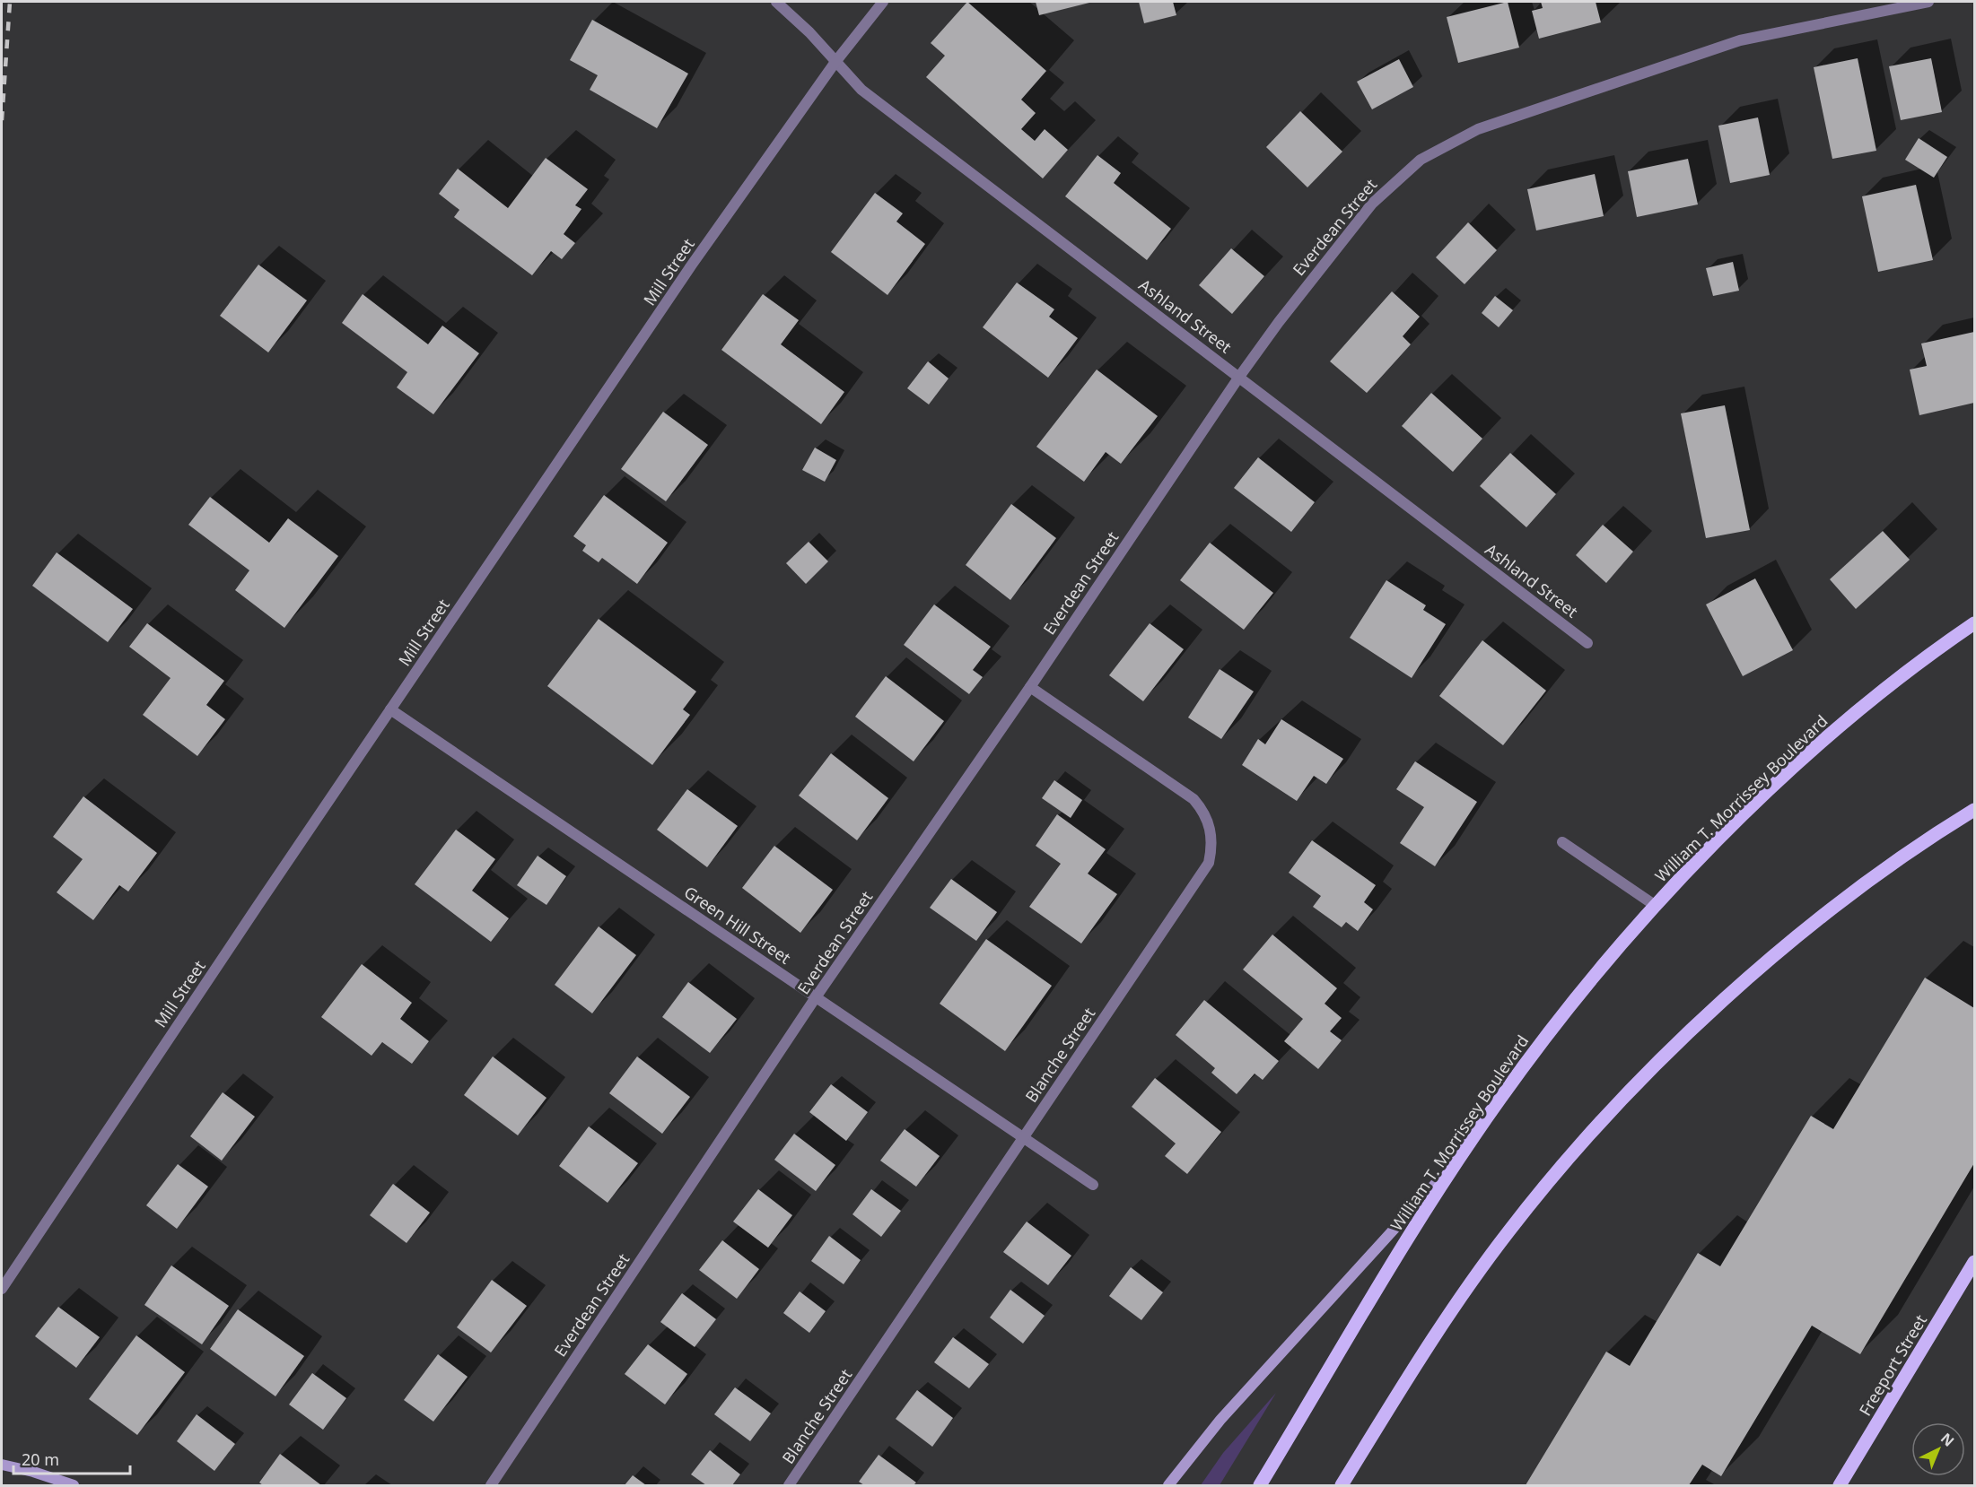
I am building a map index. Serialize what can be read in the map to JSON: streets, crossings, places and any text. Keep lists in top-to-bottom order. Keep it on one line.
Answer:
{"streets":{"main road":["William T. Morrissey Boulevard","Freeport Street"],"street":["Everdean Street","Mill Street","Ashland Street","Green Hill Street","Blanche Street"]},"crossings":[["Everdean Street","Ashland Street"],["Everdean Street","Green Hill Street"],["Everdean Street","Blanche Street"],["Mill Street","Ashland Street"],["Mill Street","Green Hill Street"],["Green Hill Street","Blanche Street"]],"scale_bar":"20 m","north":"top right"}
